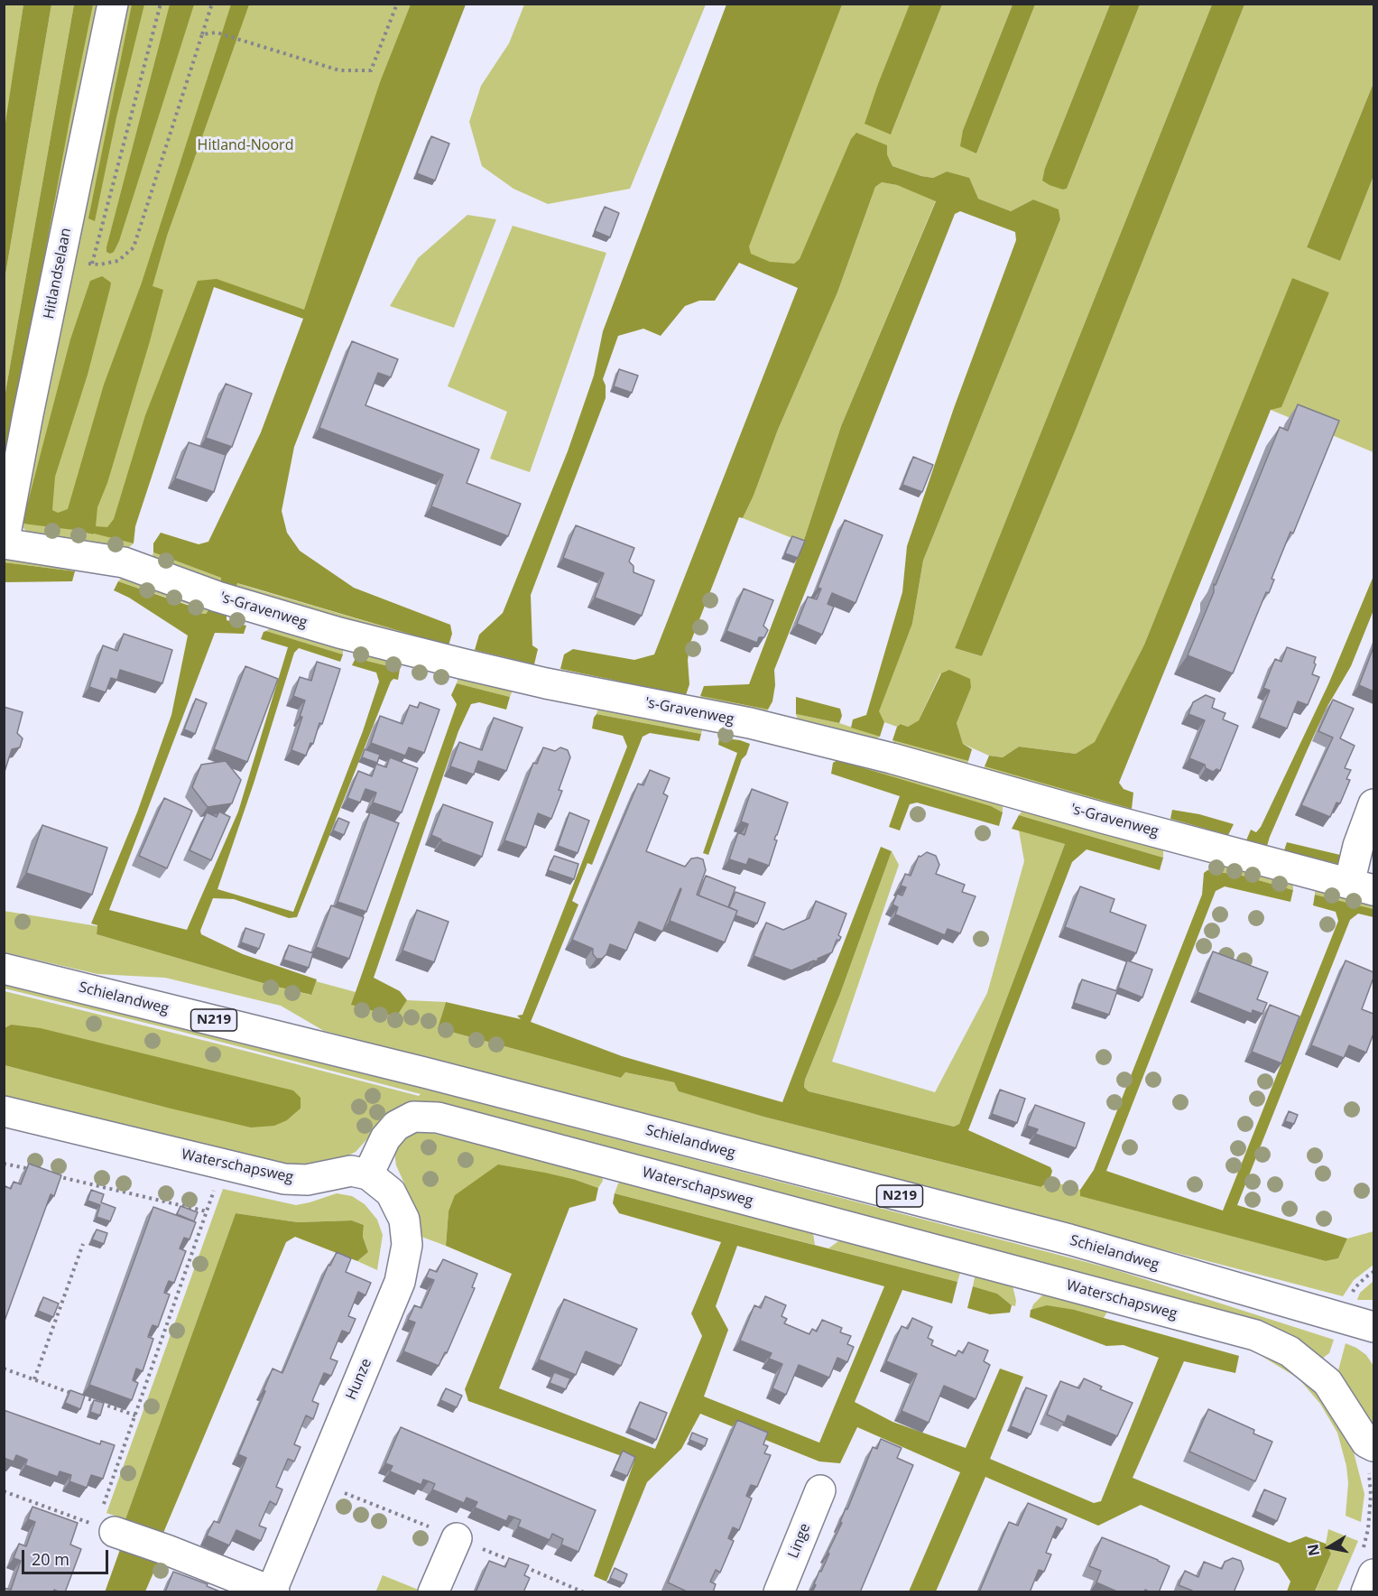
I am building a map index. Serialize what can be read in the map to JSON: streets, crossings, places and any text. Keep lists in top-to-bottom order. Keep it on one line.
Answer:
{"streets":{"street":["Hitlandselaan","'s-Gravenweg","Schielandweg","N219","Waterschapsweg","Hunze","Linge"]},"crossings":[["Hitlandselaan","'s-Gravenweg"],["Waterschapsweg","Hunze"]],"parks":["Hitland-Noord"],"scale_bar":"20 m","north":"left"}
